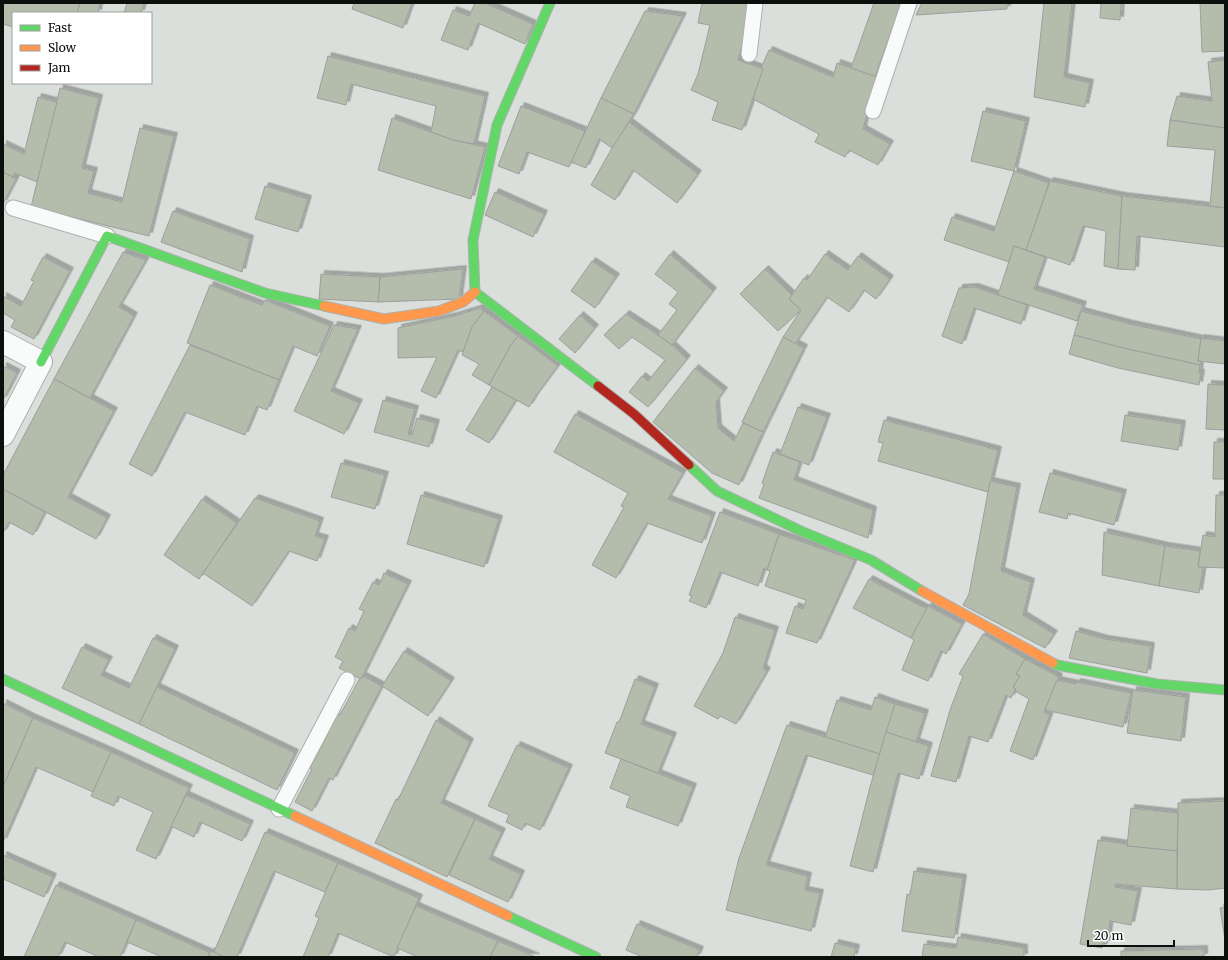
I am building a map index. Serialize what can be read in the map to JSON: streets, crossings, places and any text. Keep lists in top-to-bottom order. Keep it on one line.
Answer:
{"legend":["Fast","Slow","Jam"],"scale_bar":"20 m"}
